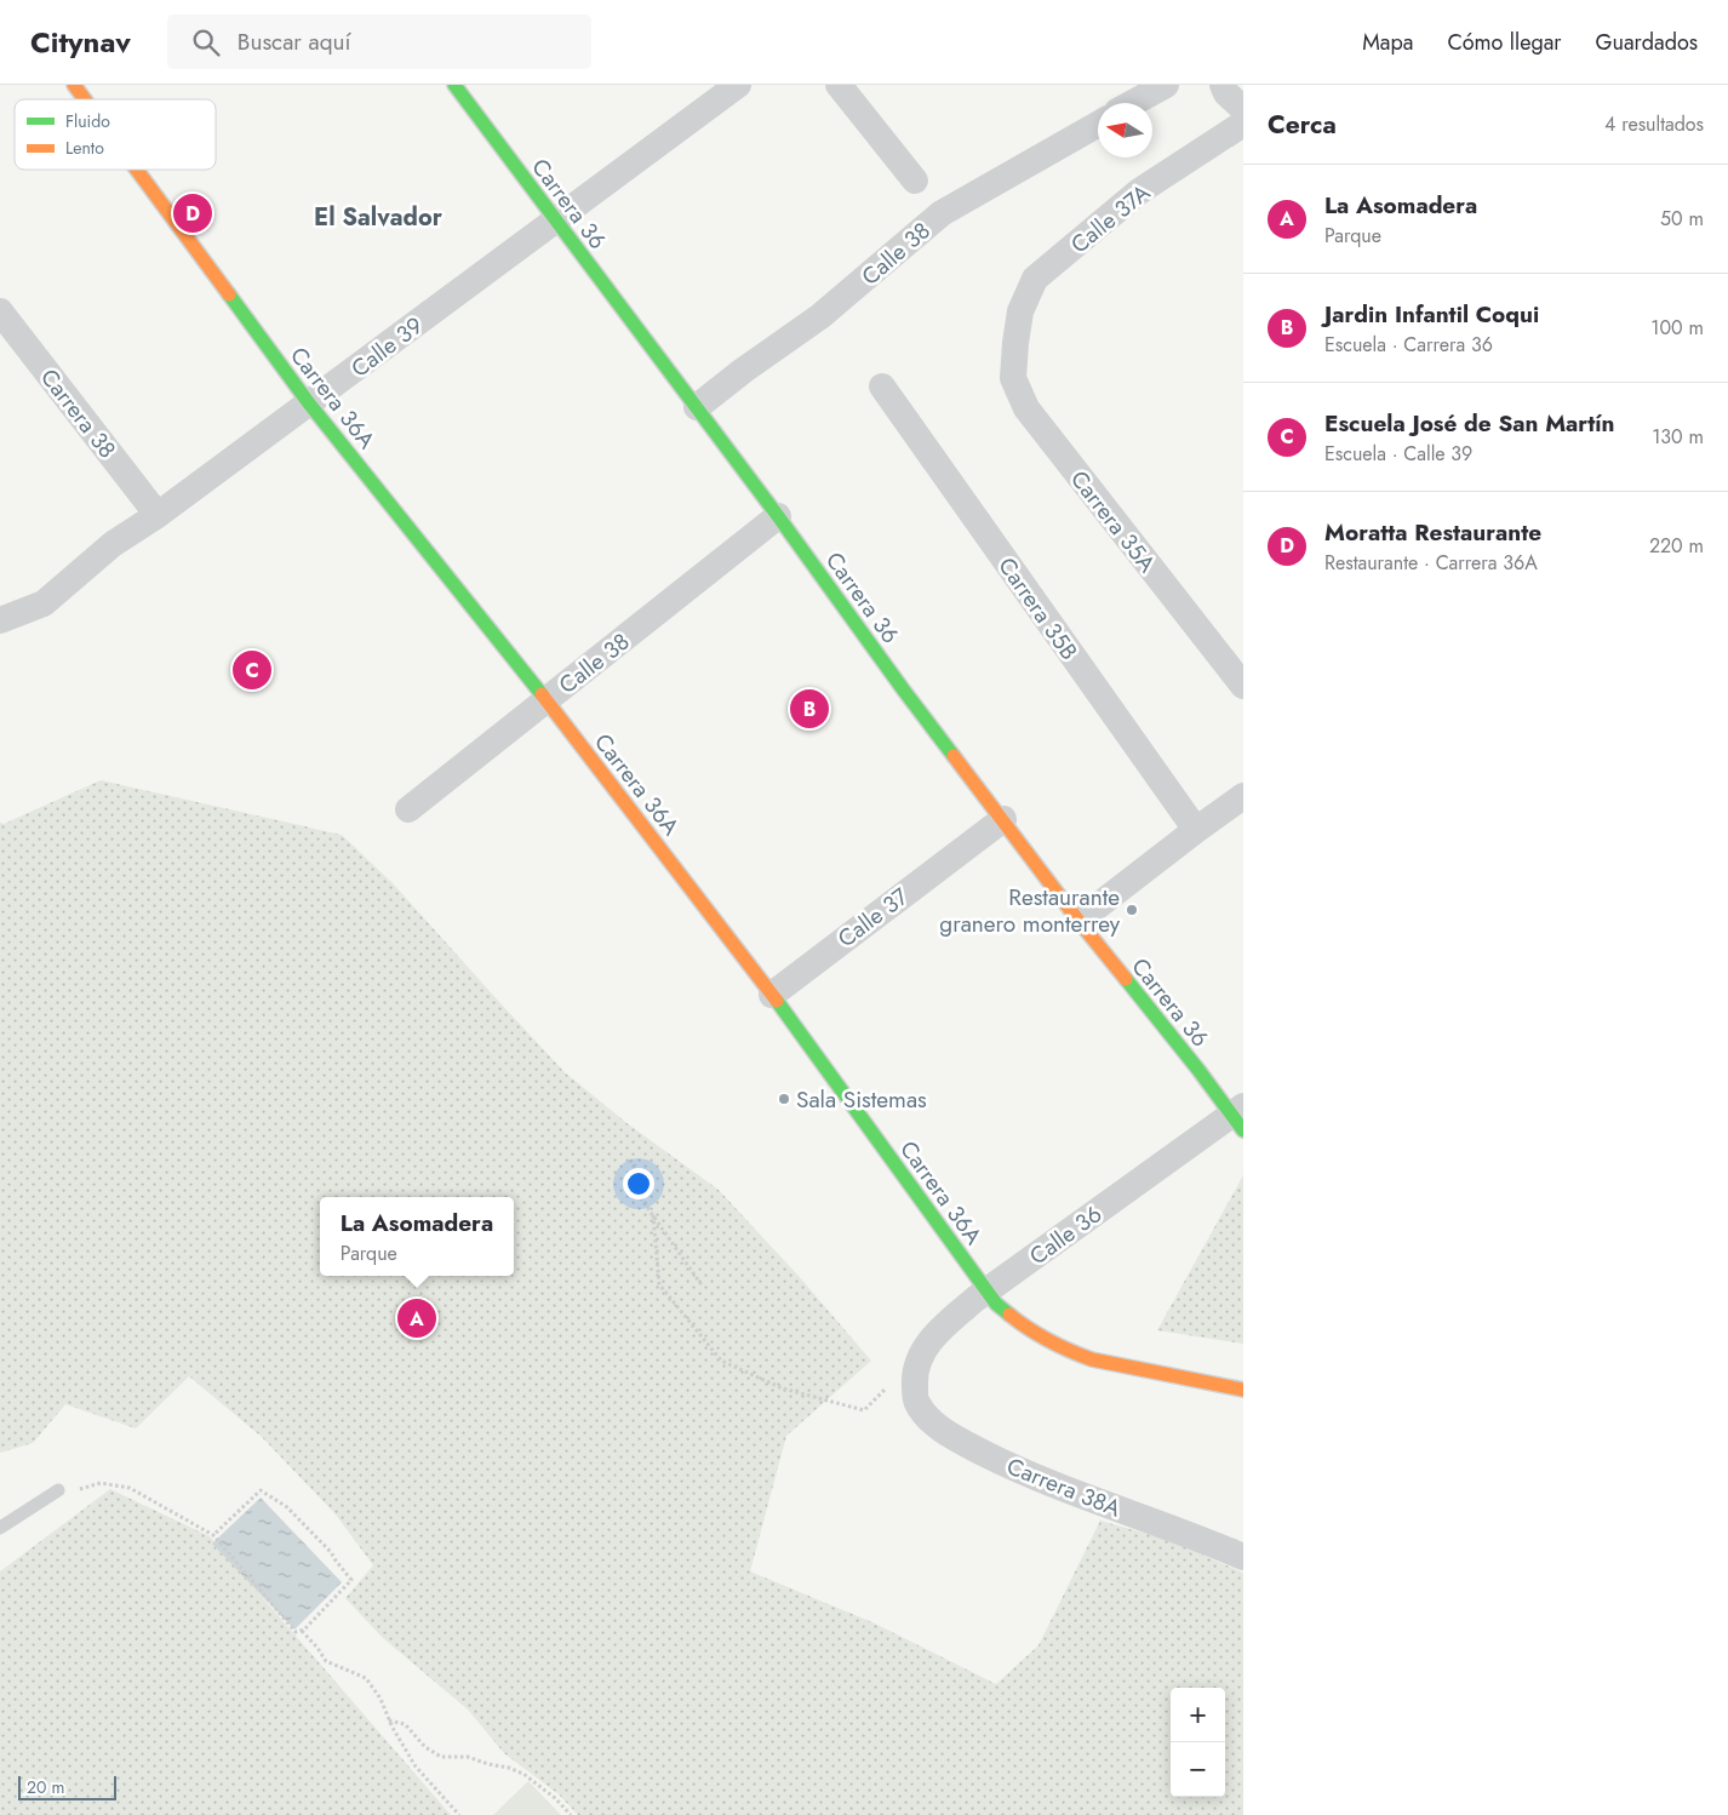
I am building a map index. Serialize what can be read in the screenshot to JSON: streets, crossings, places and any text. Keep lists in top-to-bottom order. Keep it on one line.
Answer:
{"streets":{"street":["Carrera 36","Calle 37A","Calle 38","Calle 39","Carrera 36A","Carrera 38","Carrera 35A","Carrera 35B","Calle 37","Calle 36","Carrera 38A"]},"crossings":[["Carrera 36","Calle 38"],["Carrera 36","Calle 39"],["Carrera 36","Calle 37"],["Carrera 36","Calle 36"],["Calle 37A","Carrera 35A"],["Calle 38","Carrera 36A"],["Calle 39","Carrera 36A"],["Calle 39","Carrera 38"],["Carrera 36A","Calle 37"],["Carrera 36A","Calle 36"],["Calle 36","Carrera 38A"]],"districts":["El Salvador"],"places":["Restaurante granero monterrey","Sala Sistemas"],"legend":["Fluido","Lento"],"scale_bar":"20 m","north":"left","page":{"header":"Citynav","search":"Buscar aquí","nav":["Mapa","Cómo llegar","Guardados"],"heading":["Cerca","4 resultados"],"list":[{"mark":"A","name":"La Asomadera","note":"Parque","value":"50 m"},{"mark":"B","name":"Jardin Infantil Coqui","note":"Escuela · Carrera 36","value":"100 m"},{"mark":"C","name":"Escuela José de San Martín","note":"Escuela · Calle 39","value":"130 m"},{"mark":"D","name":"Moratta Restaurante","note":"Restaurante · Carrera 36A","value":"220 m"}],"pins":["D","C","B","A"],"popup":["La Asomadera","Parque"],"map_buttons":["+","−"],"scale":"20 m"}}
